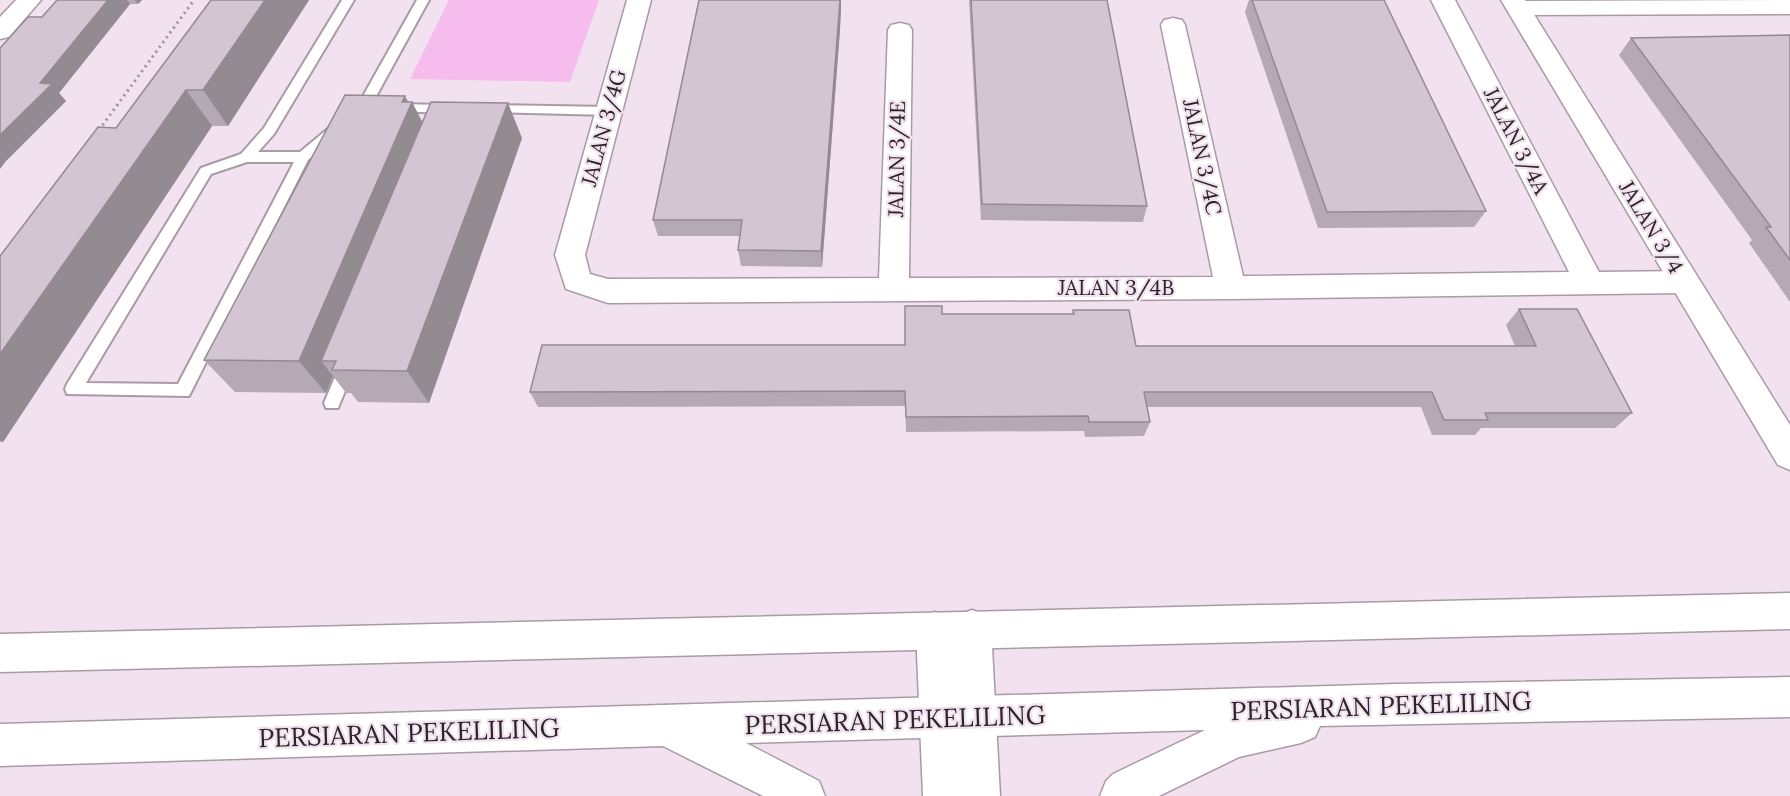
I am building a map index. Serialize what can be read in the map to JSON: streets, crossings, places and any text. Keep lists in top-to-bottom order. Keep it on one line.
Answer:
{"streets":{"street":["JALAN 3/4G","JALAN 3/4A","JALAN 3/4C","JALAN 3/4E","JALAN 3/4","JALAN 3/4B","PERSIARAN PEKELILING"]},"crossings":[["JALAN 3/4G","JALAN 3/4B"],["JALAN 3/4A","JALAN 3/4B"],["JALAN 3/4C","JALAN 3/4B"],["JALAN 3/4E","JALAN 3/4B"],["JALAN 3/4","JALAN 3/4B"]]}
